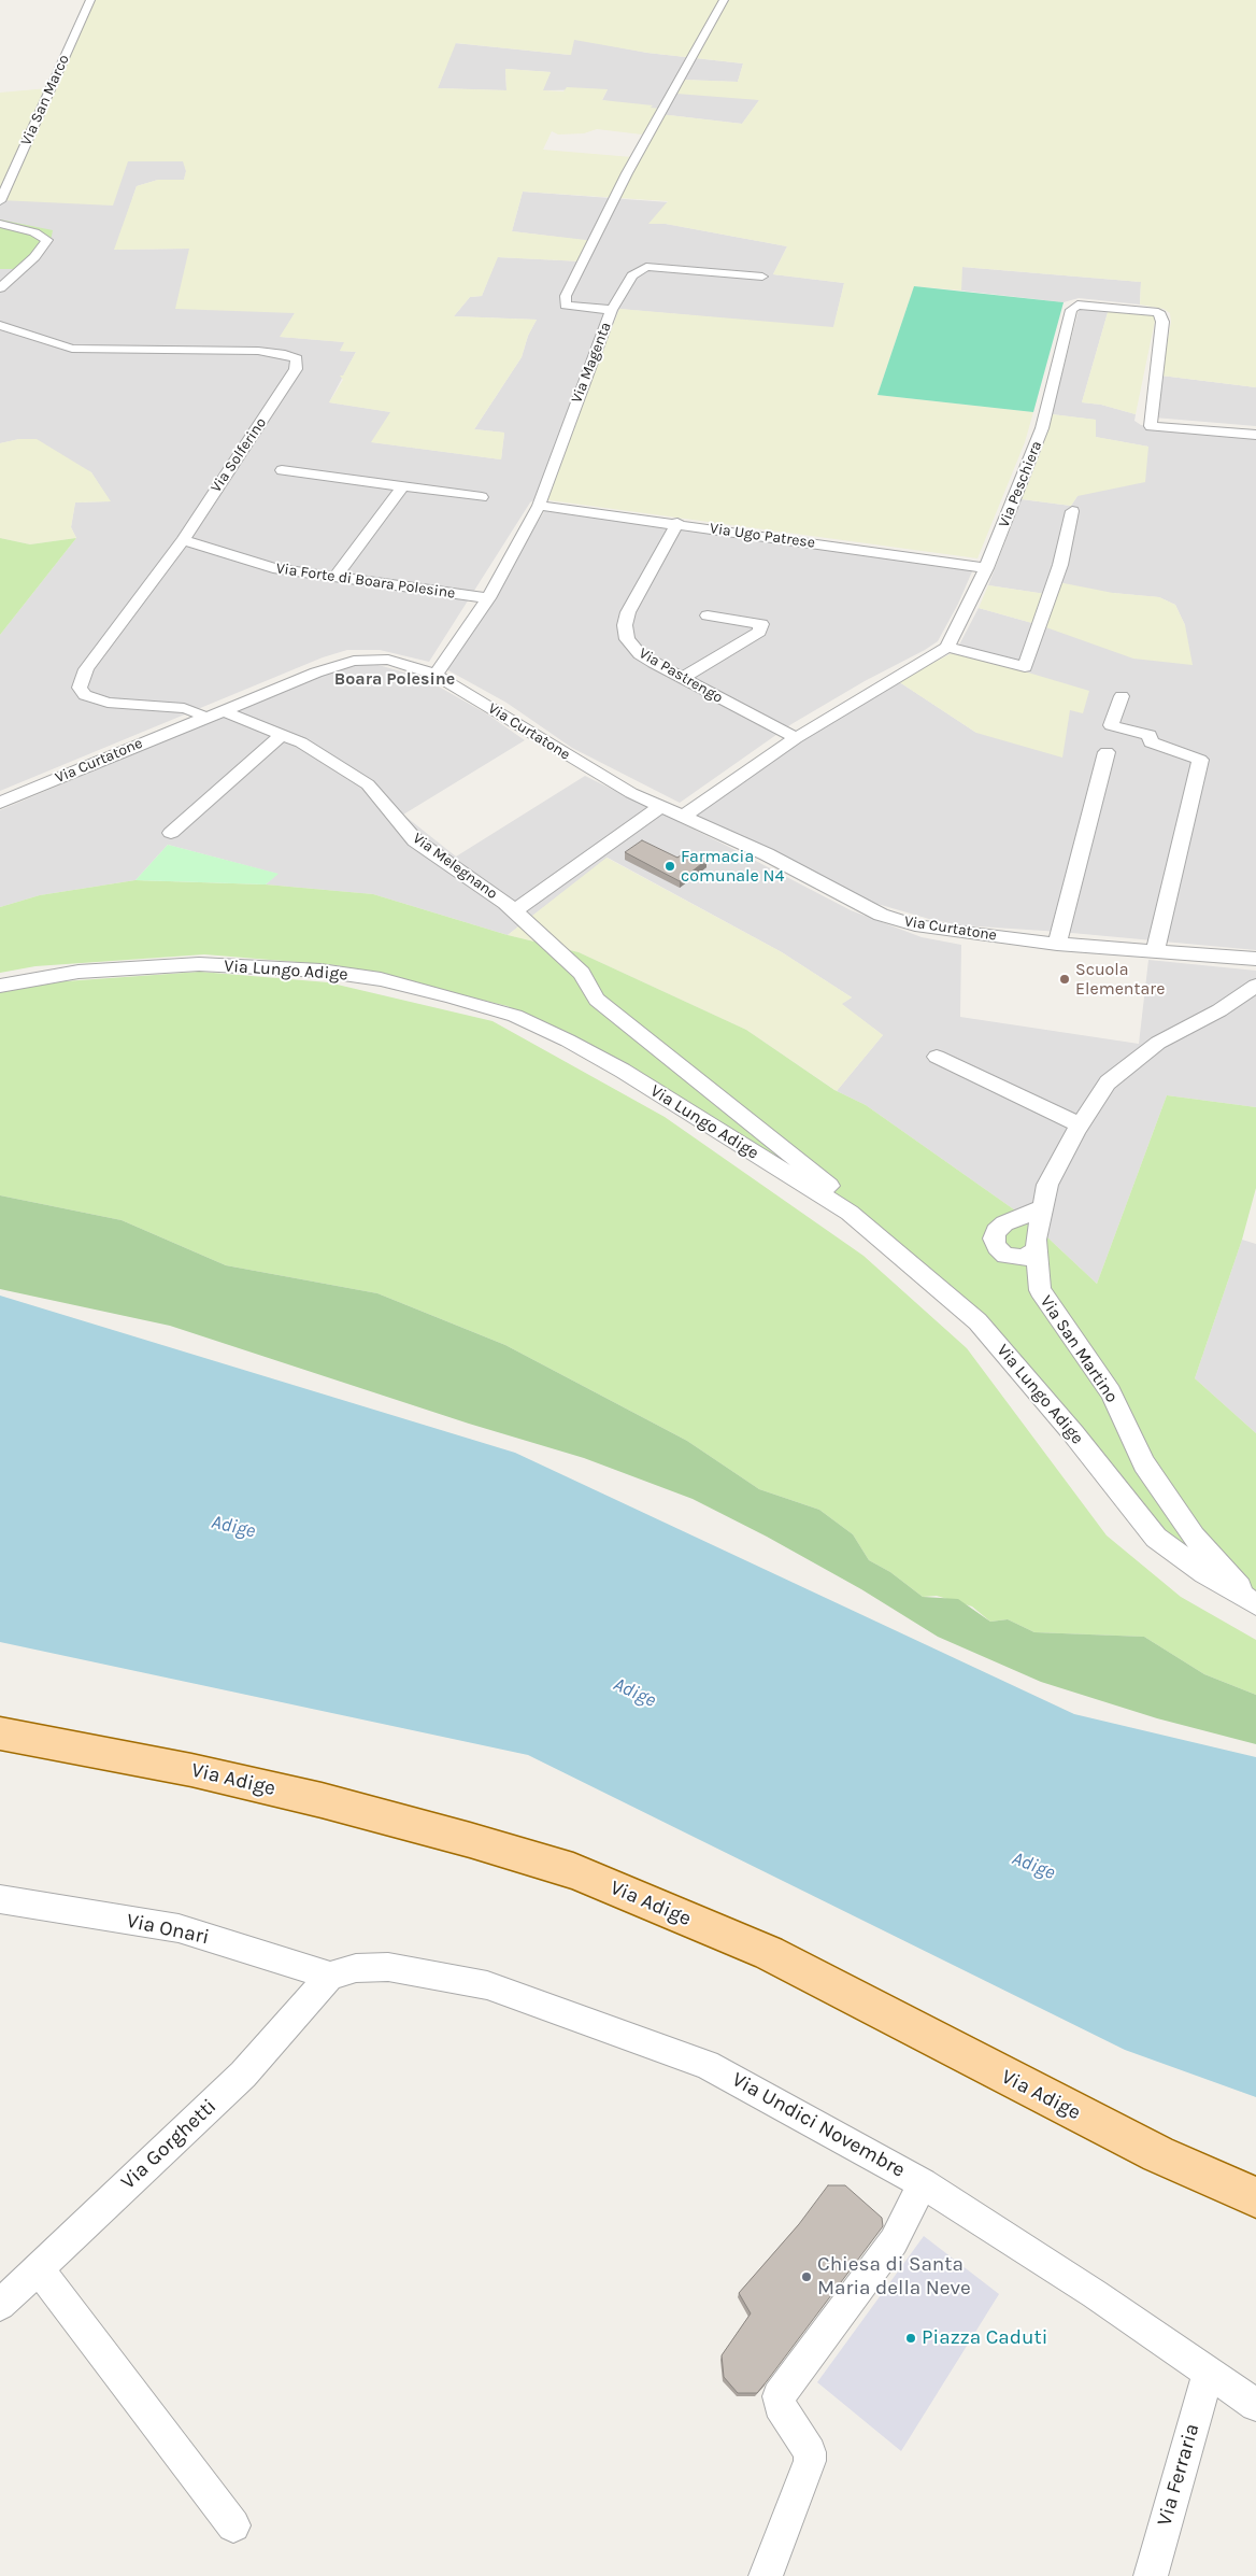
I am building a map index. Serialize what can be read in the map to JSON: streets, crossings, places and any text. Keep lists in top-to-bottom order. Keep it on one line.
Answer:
{"streets":{"main road":["Via Adige"],"street":["Via San Marco","Via Magenta","Via Solferino","Via Peschiera","Via Ugo Patrese","Via Forte di Boara Polesine","Via Pastrengo","Via Curtatone","Via Melegnano","Via Lungo Adige","Via San Martino","Via Onari","Via Undici Novembre","Via Gorghetti","Via Ferraria"]},"crossings":[["Via Magenta","Via Ugo Patrese"],["Via Magenta","Via Forte di Boara Polesine"],["Via Magenta","Via Curtatone"],["Via Solferino","Via Forte di Boara Polesine"],["Via Solferino","Via Curtatone"],["Via Peschiera","Via Ugo Patrese"],["Via Ugo Patrese","Via Pastrengo"],["Via Curtatone","Via Melegnano"],["Via Lungo Adige","Via San Martino"],["Via Onari","Via Undici Novembre"],["Via Onari","Via Gorghetti"],["Via Undici Novembre","Via Gorghetti"],["Via Undici Novembre","Via Ferraria"]],"districts":["Boara Polesine"],"water":["Adige"],"places":["Farmacia comunale N4","Scuola Elementare","Chiesa di Santa Maria della Neve","Piazza Caduti"]}
